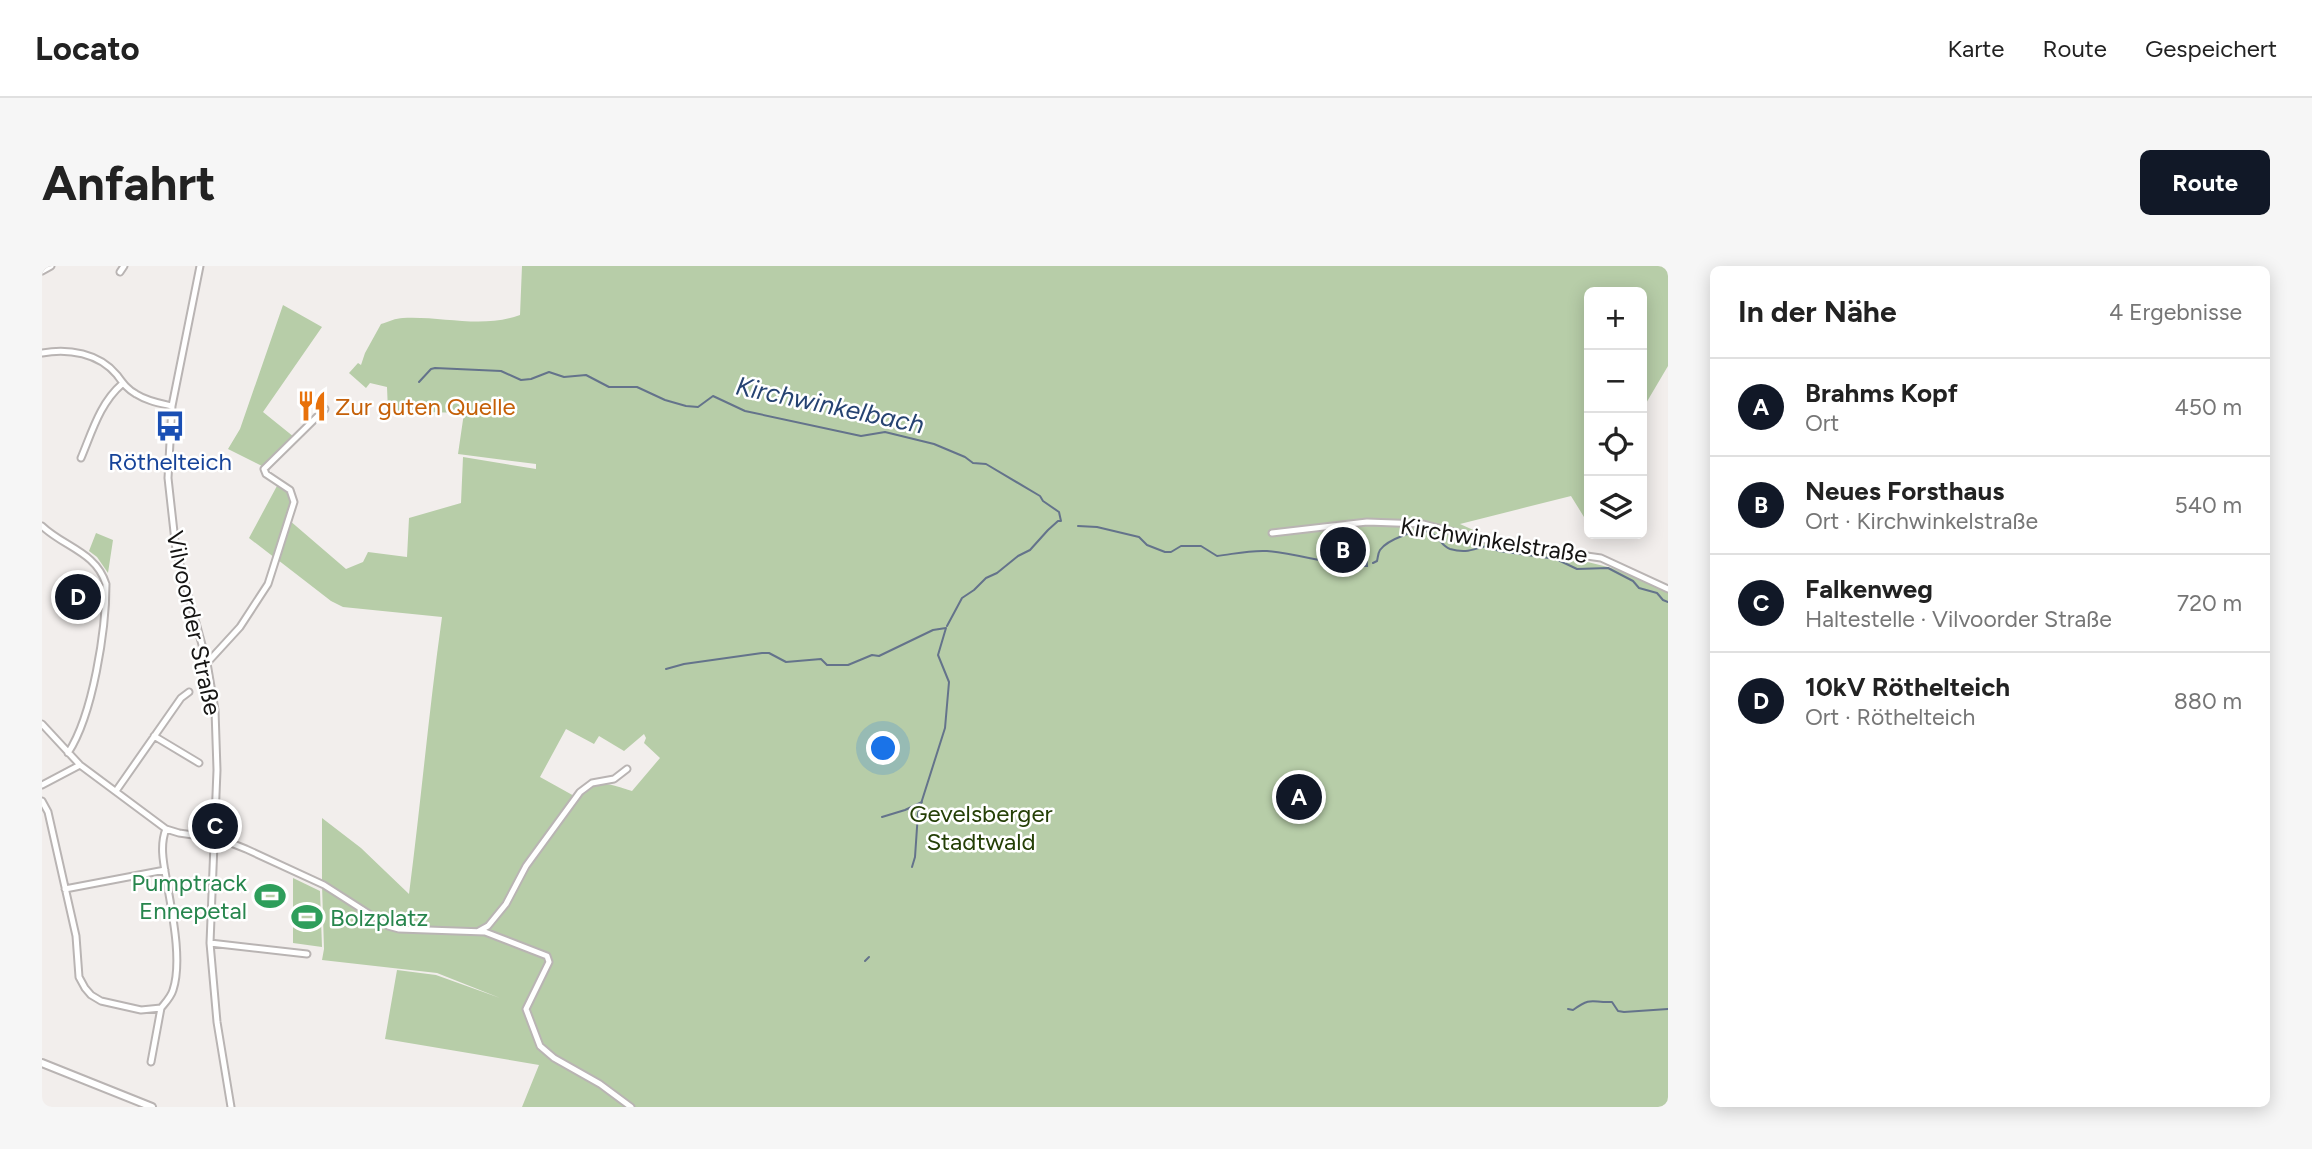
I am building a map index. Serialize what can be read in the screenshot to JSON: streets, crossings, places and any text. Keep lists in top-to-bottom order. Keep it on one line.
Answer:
{"streets":{"street":["Kirchwinkelstraße","Vilvoorder Straße"]},"water":["Kirchwinkelbach"],"parks":["Gevelsberger Stadtwald"],"places":{"restaurant":["Zur guten Quelle"],"bus stop":["Röthelteich"],"sports":["Pumptrack Ennepetal","Bolzplatz"]},"page":{"header":"Locato","nav":["Karte","Route","Gespeichert"],"buttons":"Route","title":"Anfahrt","heading":["In der Nähe","4 Ergebnisse"],"map_buttons":["+","−"],"list":[{"mark":"A","name":"Brahms Kopf","note":"Ort","value":"450 m"},{"mark":"B","name":"Neues Forsthaus","note":"Ort · Kirchwinkelstraße","value":"540 m"},{"mark":"C","name":"Falkenweg","note":"Haltestelle · Vilvoorder Straße","value":"720 m"},{"mark":"D","name":"10kV Röthelteich","note":"Ort · Röthelteich","value":"880 m"}],"pins":["B","D","A","C"]}}
